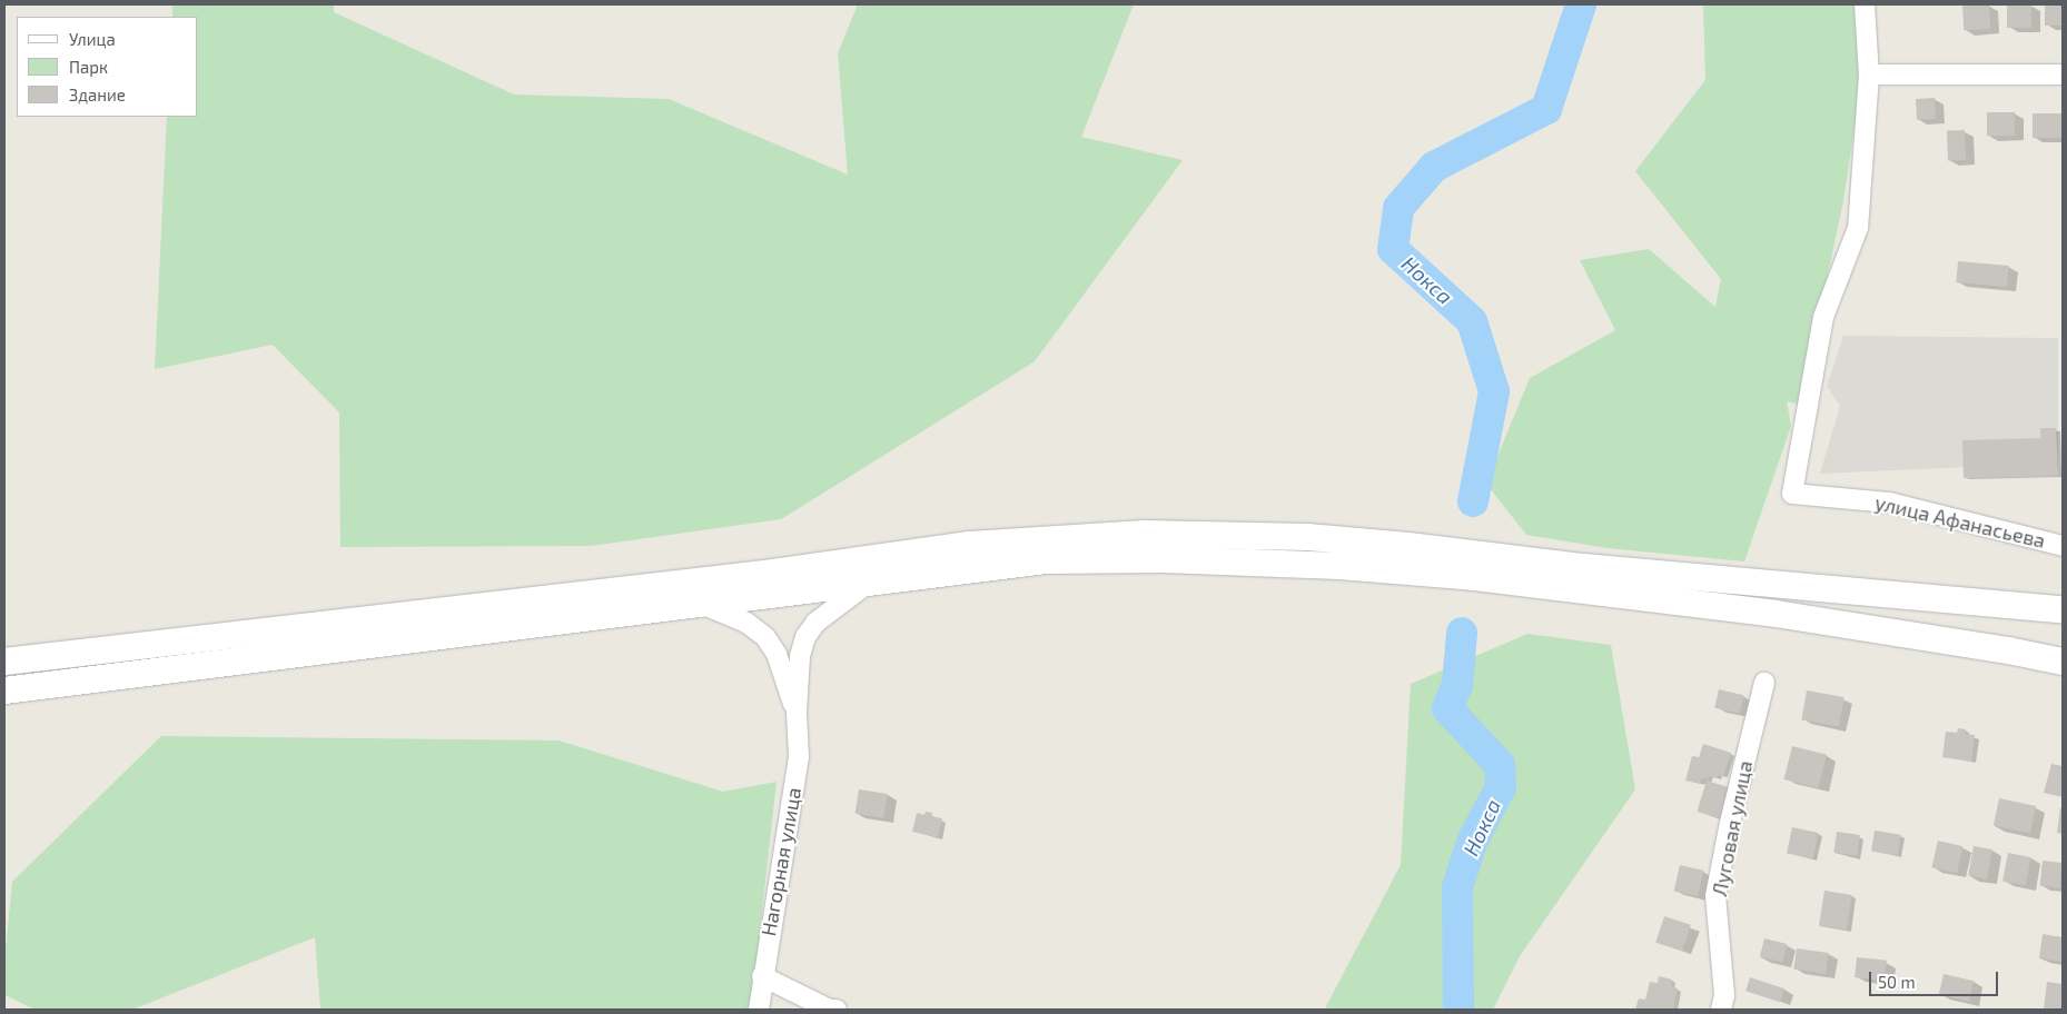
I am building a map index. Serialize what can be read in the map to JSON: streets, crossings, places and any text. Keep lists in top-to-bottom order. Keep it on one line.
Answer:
{"streets":{"street":["улица Афанасьева","Луговая улица","Нагорная улица"]},"water":["Нокса"],"legend":["Улица","Парк","Здание"],"scale_bar":"50 m"}
